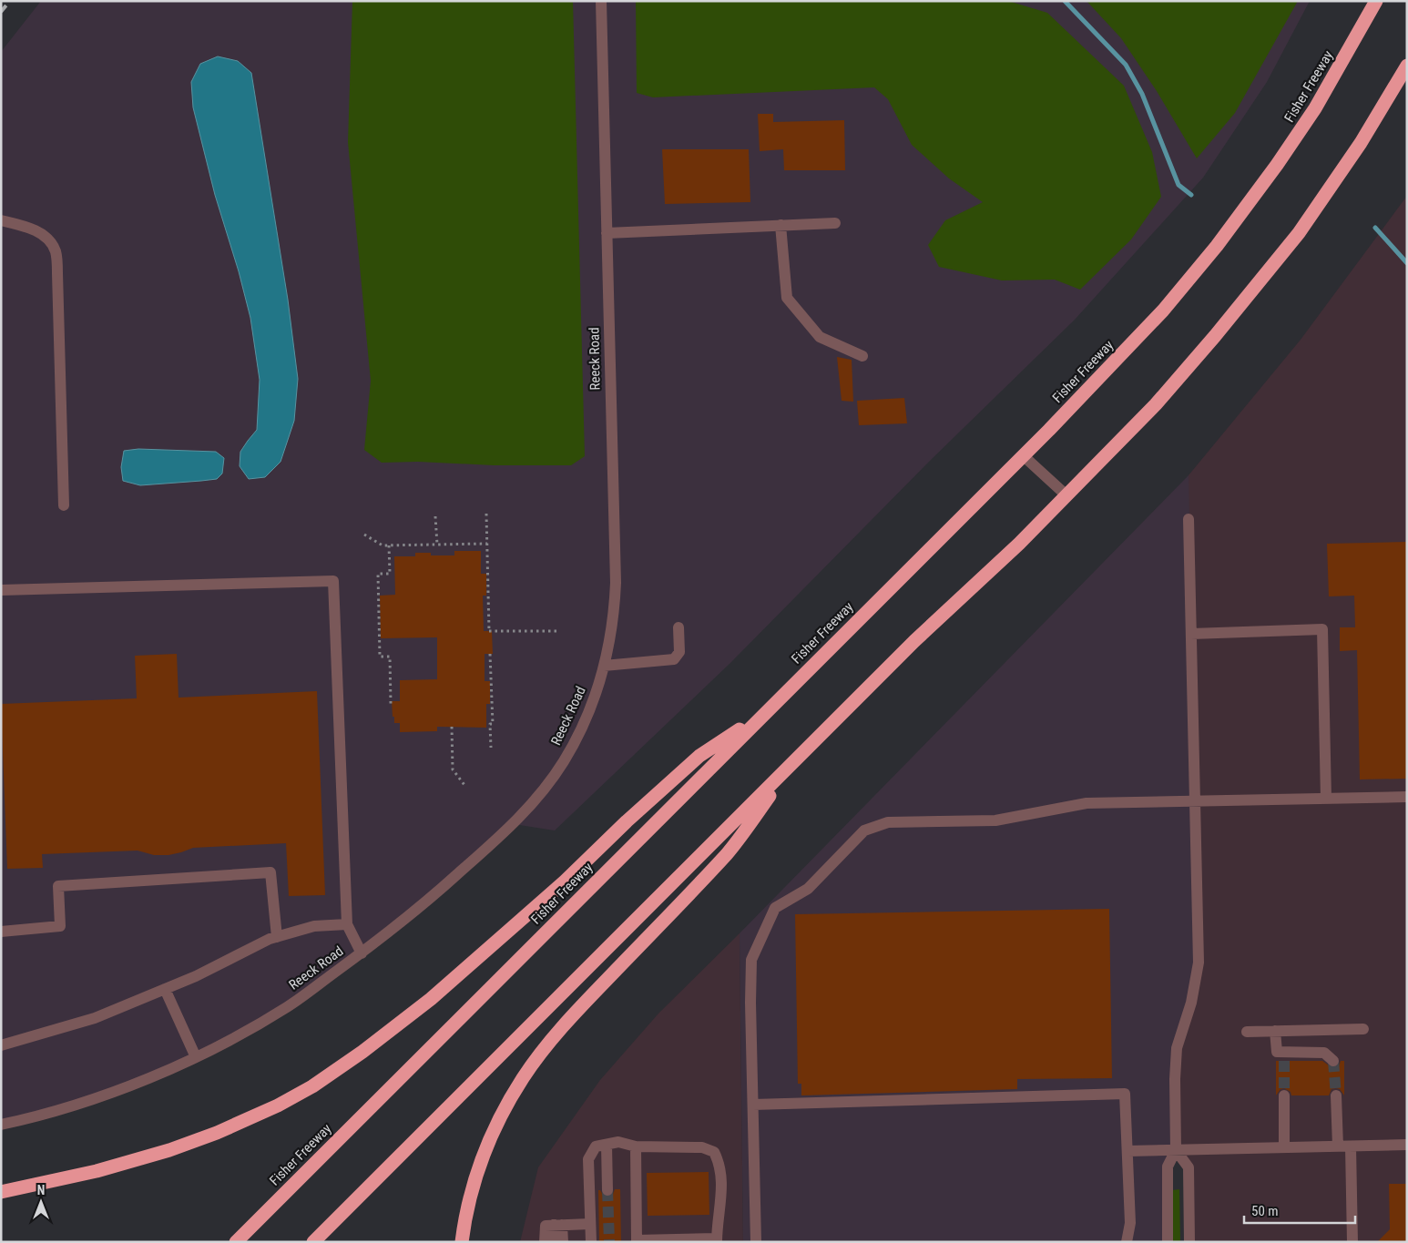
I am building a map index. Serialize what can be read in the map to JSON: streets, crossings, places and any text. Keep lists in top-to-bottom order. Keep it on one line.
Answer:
{"streets":{"highway":["Fisher Freeway"],"street":["Reeck Road"]},"scale_bar":"50 m","north":"top"}
